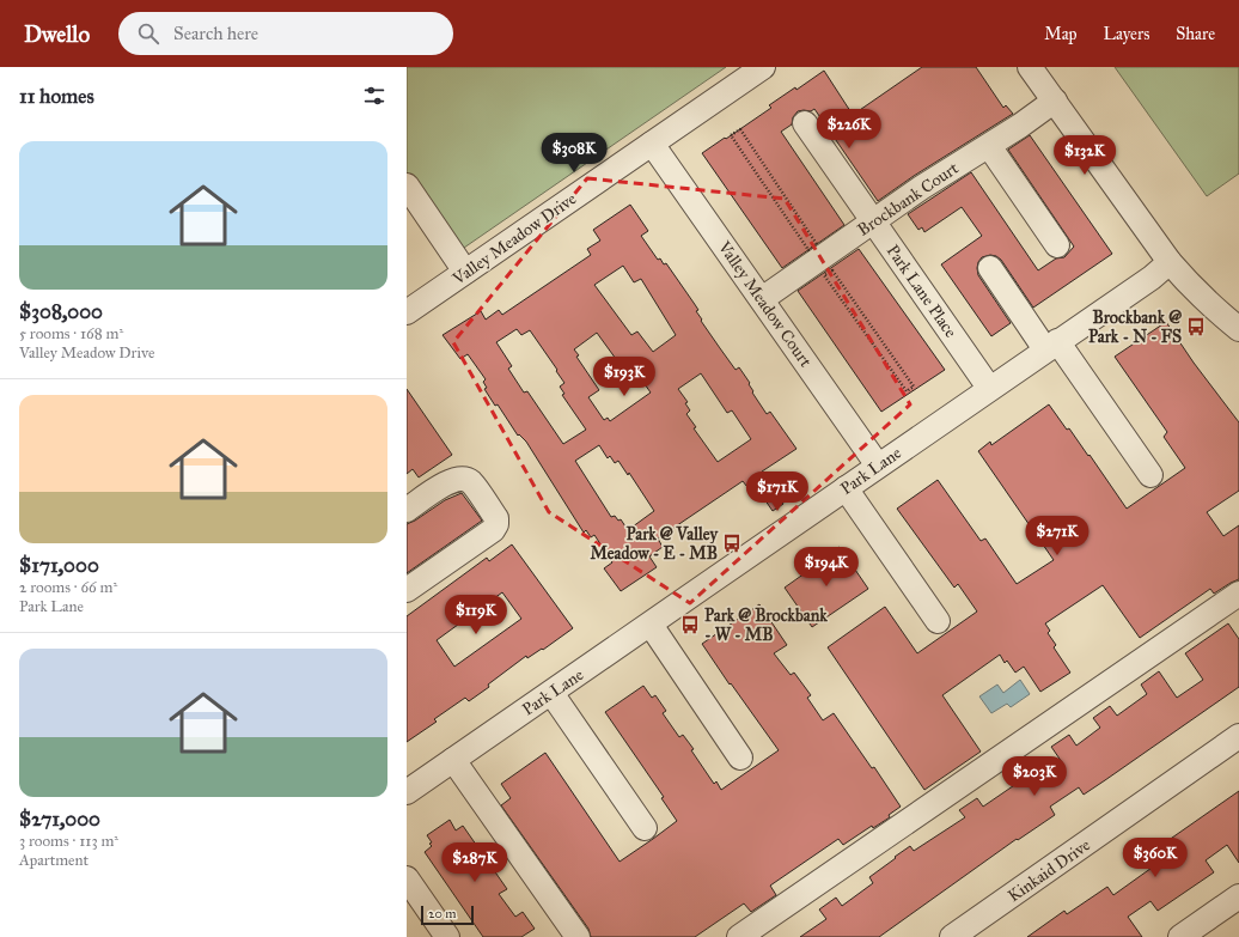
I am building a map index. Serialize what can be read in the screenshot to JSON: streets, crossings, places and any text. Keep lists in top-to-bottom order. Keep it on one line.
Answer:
{"streets":{"street":["Brockbank Court","Valley Meadow Drive","Park Lane Place","Valley Meadow Court","Park Lane","Kinkaid Drive"]},"crossings":[["Brockbank Court","Park Lane Place"],["Brockbank Court","Valley Meadow Court"],["Valley Meadow Drive","Valley Meadow Court"],["Park Lane Place","Park Lane"],["Valley Meadow Court","Park Lane"]],"places":{"bus stop":["Brockbank @ Park - N - FS","Park @ Valley Meadow - E - MB","Park @ Brockbank - W - MB"]},"scale_bar":"20 m","page":{"header":"Dwello","search":"Search here","nav":["Map","Layers","Share"],"heading":"11 homes","price":["$226K","$308K","$132K","$193K","$171K","$271K","$194K","$119K","$203K","$360K","$287K"],"list":[{"name":"$308,000","note":"5 rooms · 168 m² · Valley Meadow Drive"},{"name":"$171,000","note":"2 rooms · 66 m² · Park Lane"},{"name":"$271,000","note":"3 rooms · 113 m² · Apartment"}],"scale":"20 m"}}
